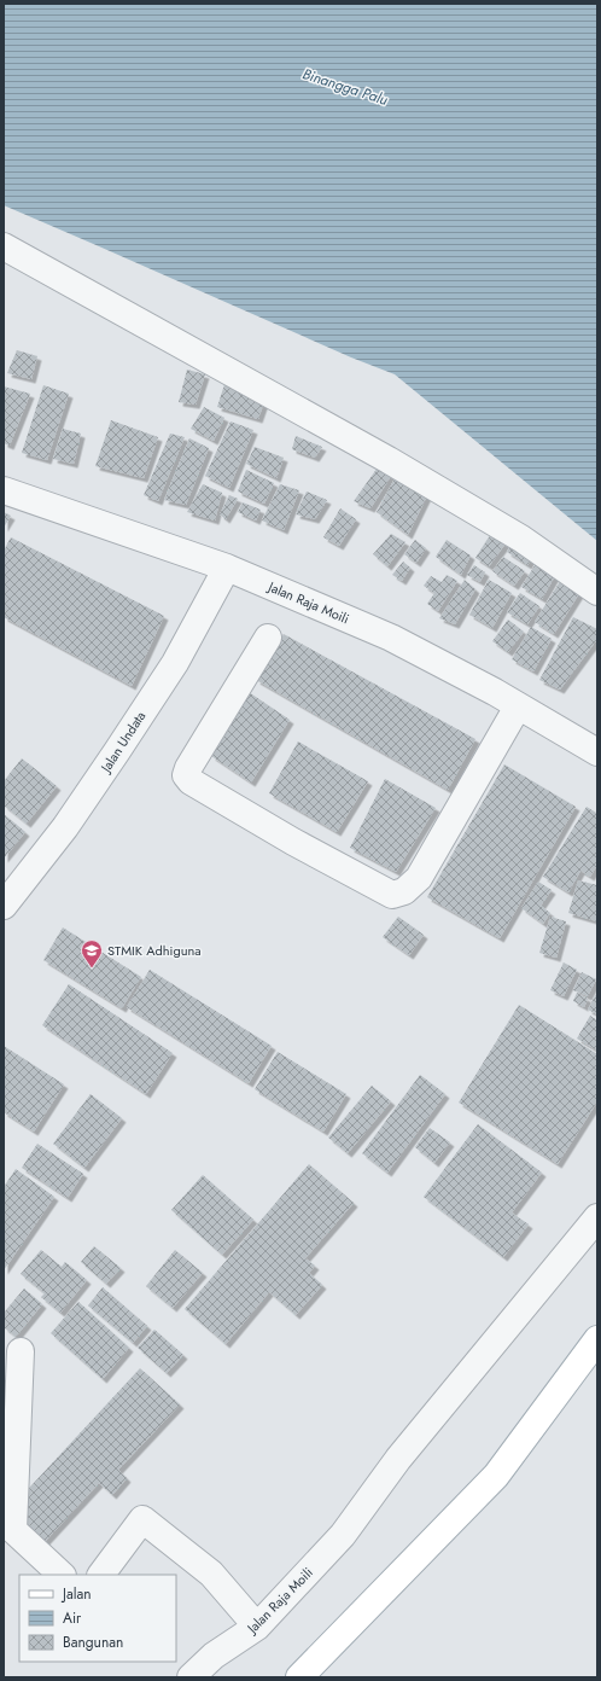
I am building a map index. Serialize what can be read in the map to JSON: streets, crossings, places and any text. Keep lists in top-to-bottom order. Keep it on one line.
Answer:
{"streets":{"street":["Jalan Raja Moili","Jalan Undata"]},"crossings":[["Jalan Raja Moili","Jalan Undata"]],"water":["Binangga Palu"],"places":{"school or university":["STMIK Adhiguna"]},"legend":["Jalan","Air","Bangunan"]}
